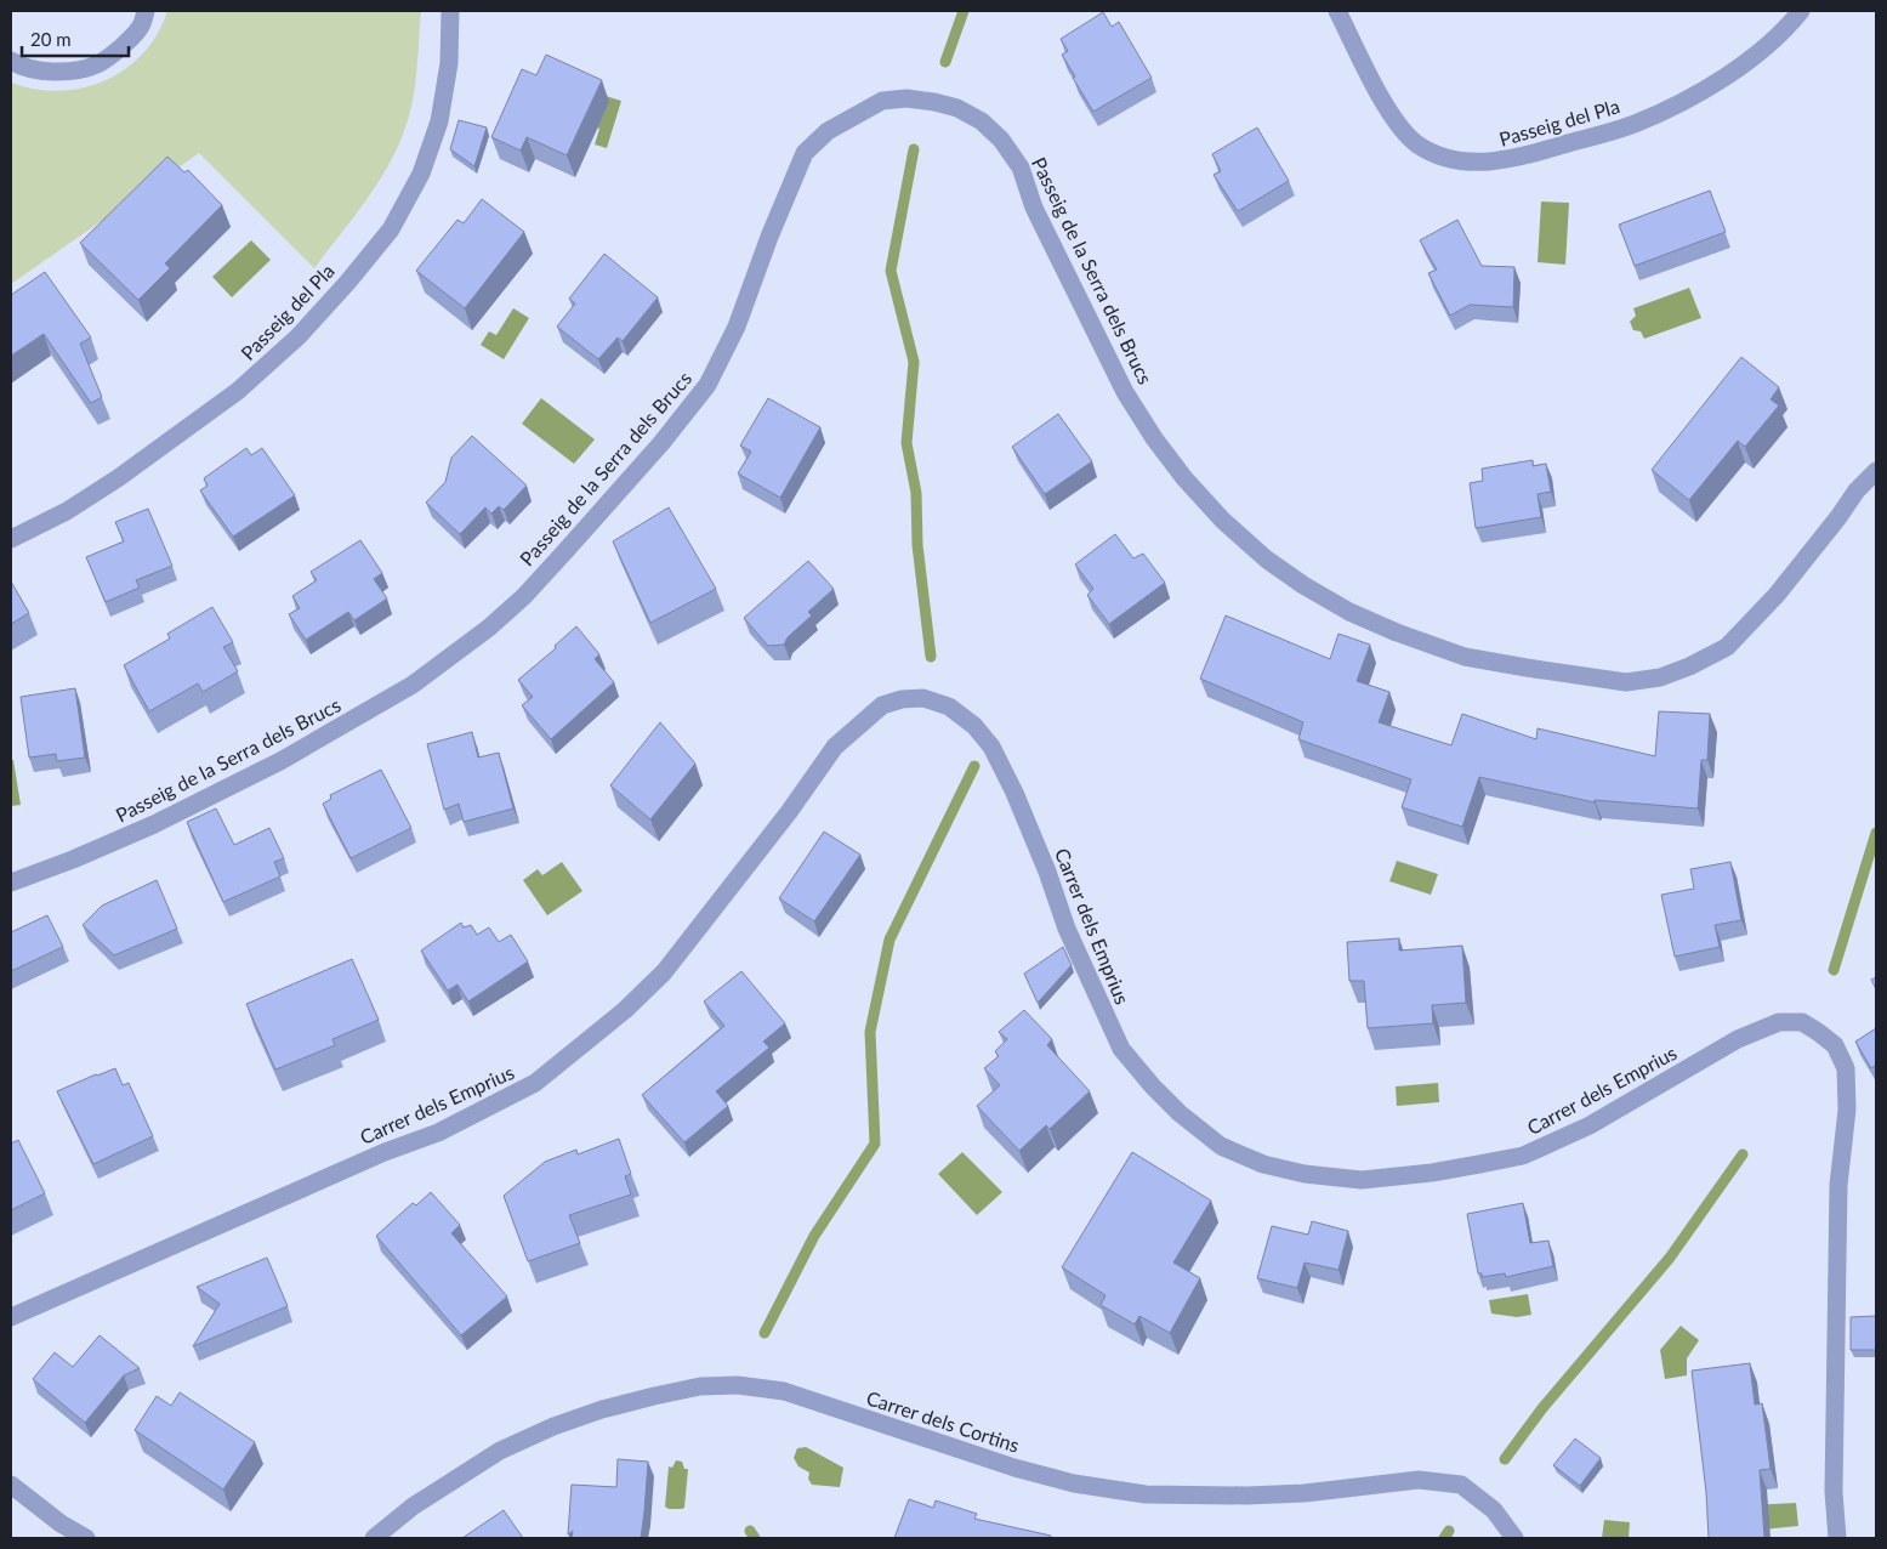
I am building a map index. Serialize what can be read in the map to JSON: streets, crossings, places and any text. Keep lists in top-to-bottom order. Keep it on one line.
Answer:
{"streets":{"street":["Passeig del Pla","Passeig de la Serra dels Brucs","Carrer dels Emprius","Carrer dels Cortins"]},"scale_bar":"20 m"}
